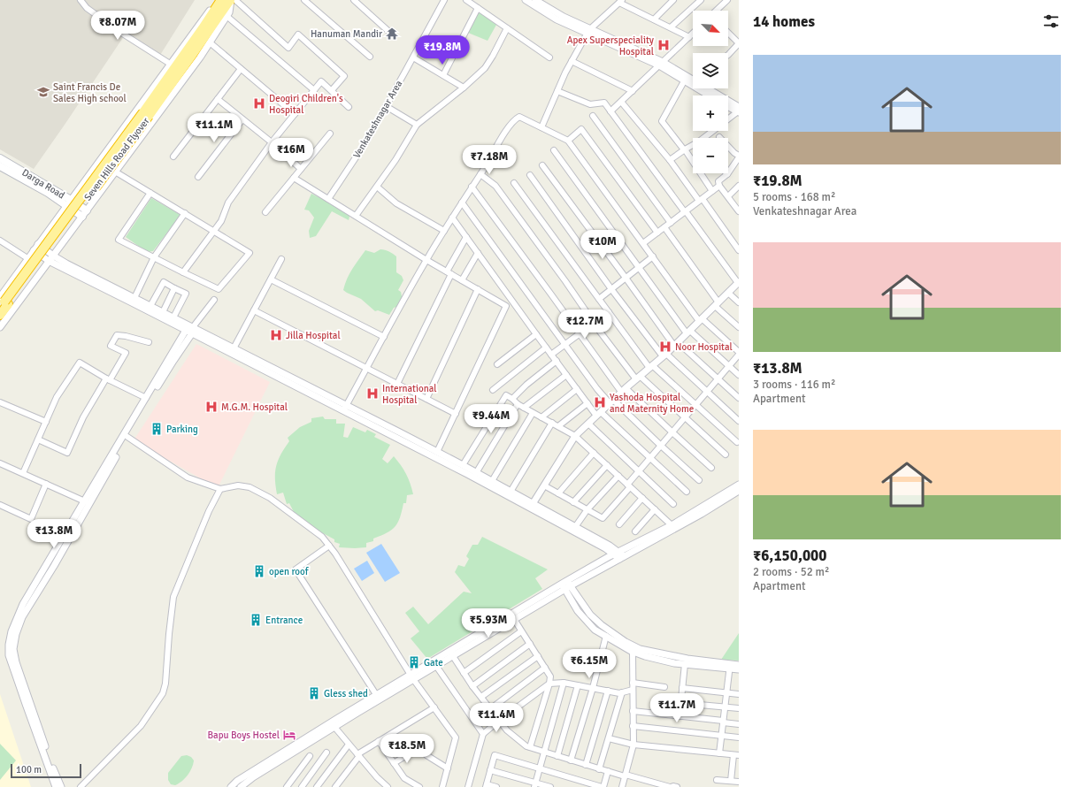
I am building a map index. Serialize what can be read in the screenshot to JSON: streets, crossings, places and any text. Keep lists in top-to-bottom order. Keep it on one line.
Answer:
{"streets":{"highway":["Seven Hills Road Flyover"],"main road":["Darga Road"],"street":["Venkateshnagar Area"]},"places":{"temple":["Hanuman Mandir"],"hospital":["Apex Superspeciality Hospital","Deogiri Children's Hospital","Jilla Hospital","Noor Hospital","International Hospital","Yashoda Hospital and Maternity Home","M.G.M. Hospital"],"school or university":["Saint Francis De Sales High school"],"building":["Parking","open roof","Entrance","Gate","Gless shed"],"hotel":["Bapu Boys Hostel"]},"scale_bar":"100 m","north":"bottom right","page":{"heading":"14 homes","map_buttons":["+","−"],"price":["₹8.07M","₹19.8M","₹11.1M","₹16M","₹7.18M","₹10M","₹12.7M","₹9.44M","₹13.8M","₹5.93M","₹6.15M","₹11.7M","₹11.4M","₹18.5M"],"list":[{"name":"₹19.8M","note":"5 rooms · 168 m² · Venkateshnagar Area"},{"name":"₹13.8M","note":"3 rooms · 116 m² · Apartment"},{"name":"₹6,150,000","note":"2 rooms · 52 m² · Apartment"}],"scale":"100 m"}}
